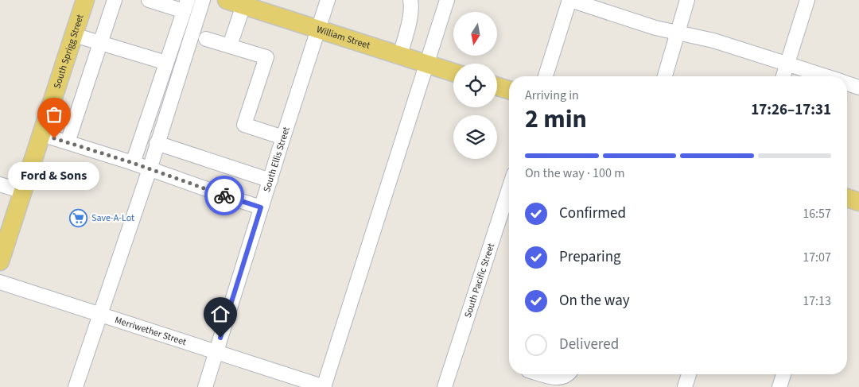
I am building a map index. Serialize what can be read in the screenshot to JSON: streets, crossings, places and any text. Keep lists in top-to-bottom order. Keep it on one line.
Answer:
{"streets":{"main road":["William Street","South Sprigg Street"],"street":["South Ellis Street","South Pacific Street","Merriwether Street"]},"crossings":[["William Street","South Ellis Street"],["South Ellis Street","Merriwether Street"]],"places":{"other":["Ford & Sons"],"supermarket":["Save-A-Lot"]},"north":"bottom","page":{"heading":["2 min","Arriving in","17:26–17:31"],"bar":"On the way · 100 m","bubble":"Ford & Sons","list":[["Confirmed","16:57"],["Preparing","17:07"],["On the way","17:13"],"Delivered"]}}
